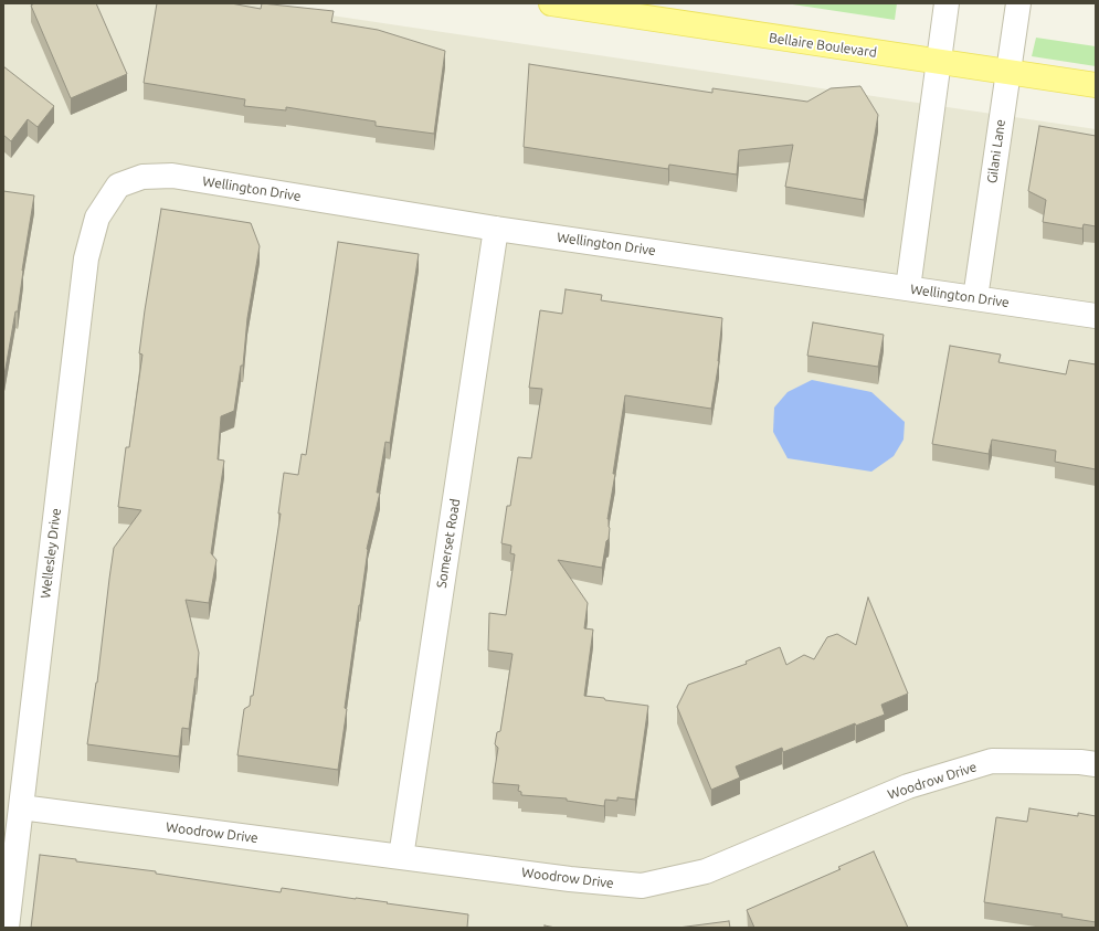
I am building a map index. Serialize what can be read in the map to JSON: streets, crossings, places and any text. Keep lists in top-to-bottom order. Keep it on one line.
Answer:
{"streets":{"main road":["Bellaire Boulevard"],"street":["Gilani Lane","Wellington Drive","Somerset Road","Wellesley Drive","Woodrow Drive"]},"crossings":[["Bellaire Boulevard","Gilani Lane"],["Gilani Lane","Wellington Drive"],["Wellington Drive","Somerset Road"],["Wellington Drive","Wellesley Drive"],["Somerset Road","Woodrow Drive"],["Wellesley Drive","Woodrow Drive"]]}
